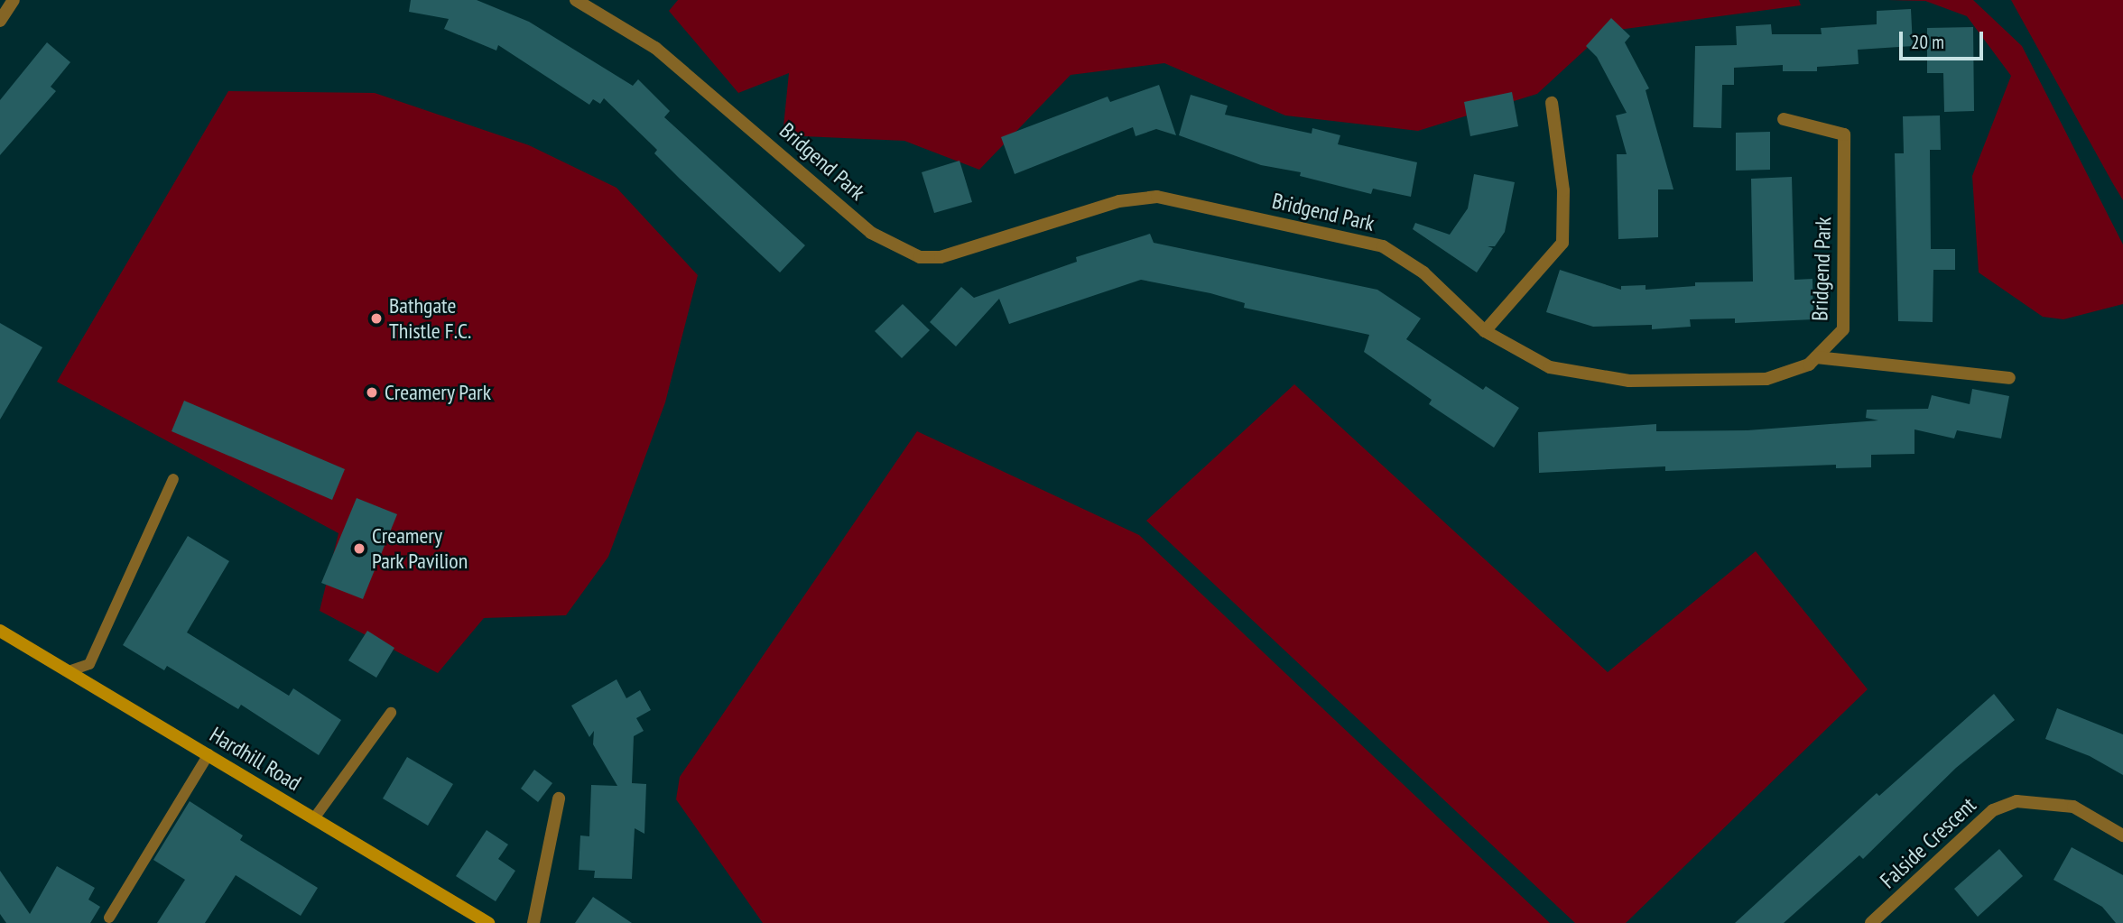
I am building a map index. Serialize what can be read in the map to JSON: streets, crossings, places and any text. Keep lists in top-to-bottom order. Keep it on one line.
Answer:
{"streets":{"main road":["Hardhill Road"],"street":["Bridgend Park","Falside Crescent"]},"places":["Bathgate Thistle F.C.","Creamery Park","Creamery Park Pavilion"],"scale_bar":"20 m"}
